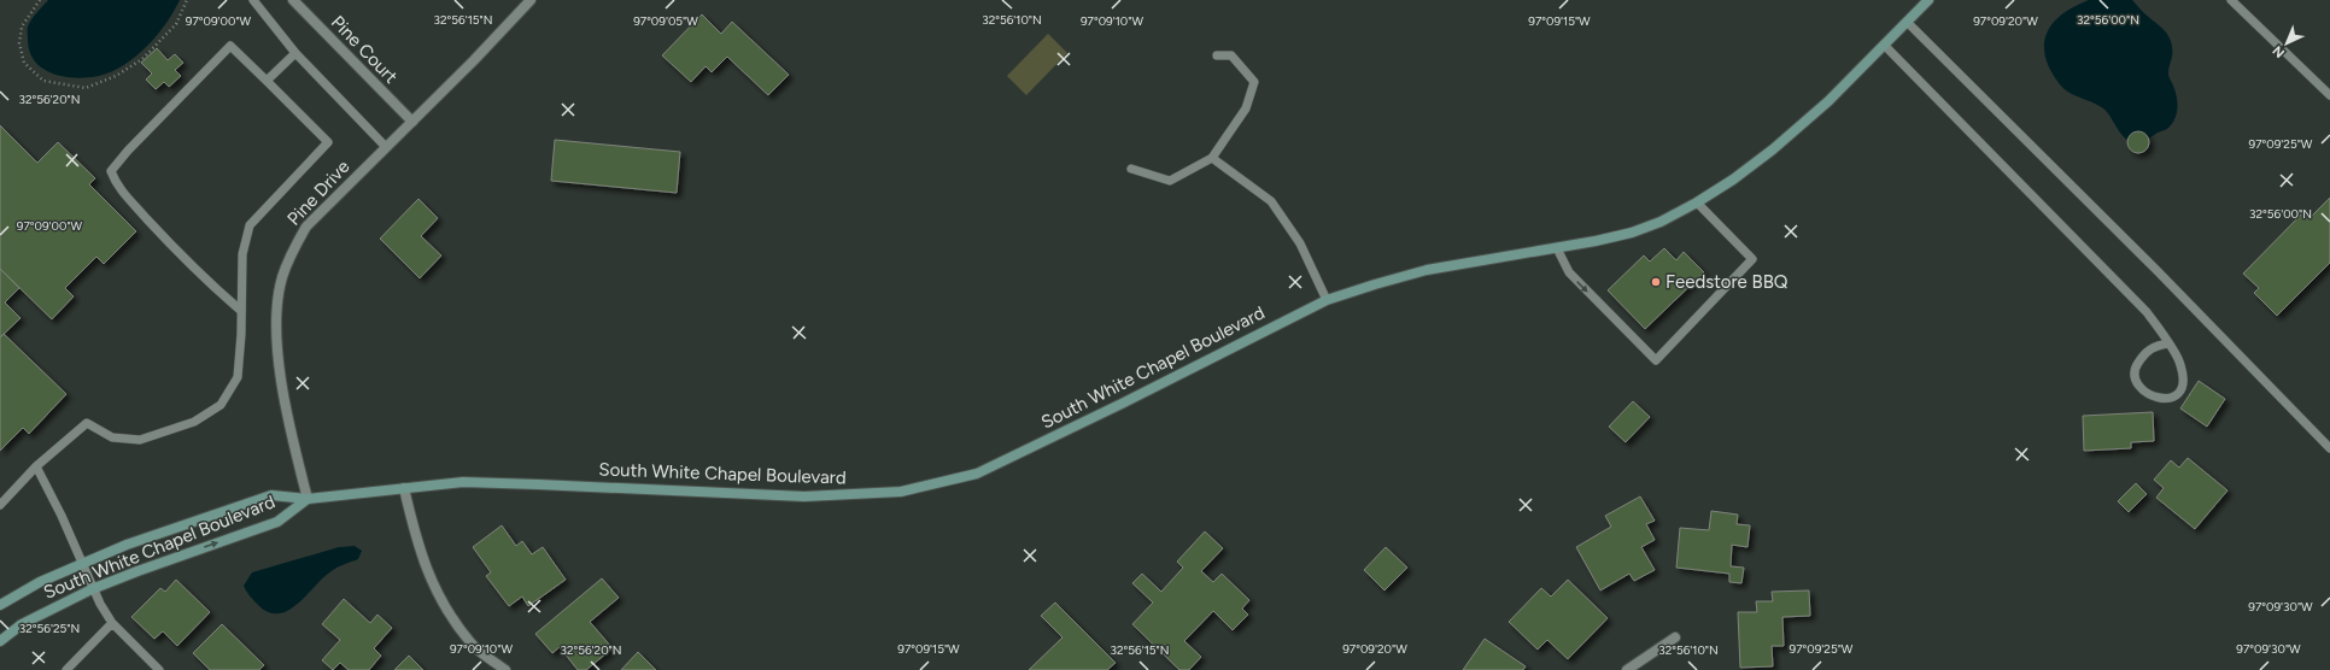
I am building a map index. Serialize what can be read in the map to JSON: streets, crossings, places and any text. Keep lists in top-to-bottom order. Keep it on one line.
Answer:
{"streets":{"main road":["South White Chapel Boulevard"],"street":["Pine Court","Pine Drive"]},"crossings":[["Pine Court","Pine Drive"],["Pine Drive","South White Chapel Boulevard"]],"places":["Feedstore BBQ"],"north":"bottom left","coordinates":["32°56'15\"N","32°56'10\"N","32°56'00\"N","97°09'05\"W","97°09'15\"W","97°09'00\"W","97°09'10\"W","97°09'20\"W","32°56'20\"N","97°09'25\"W","97°09'30\"W","32°56'25\"N"]}
